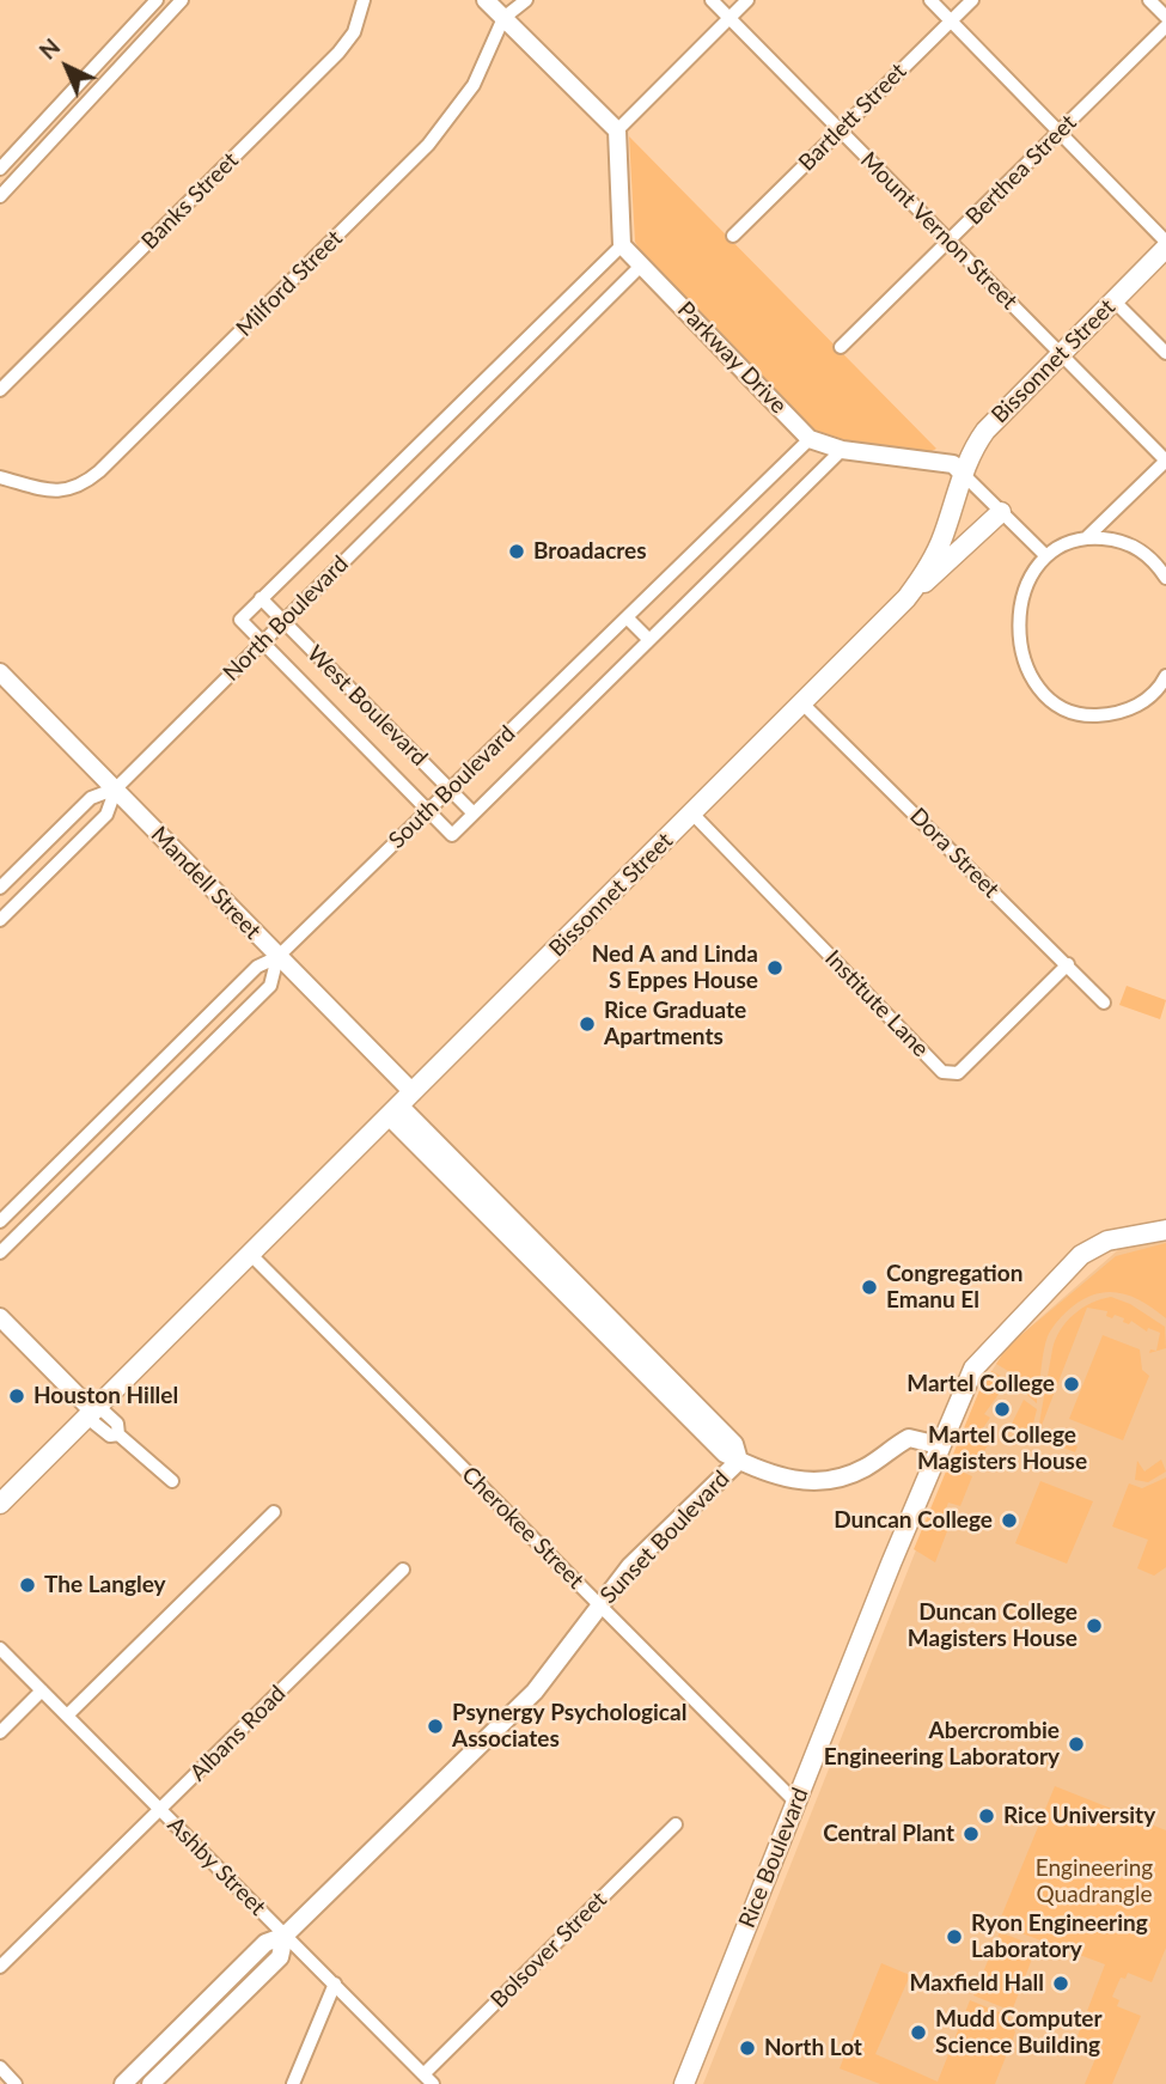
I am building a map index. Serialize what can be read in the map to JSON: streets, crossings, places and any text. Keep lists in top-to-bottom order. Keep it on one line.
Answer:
{"streets":{"main road":["Bissonnet Street","Rice Boulevard"],"street":["Bartlett Street","Berthea Street","Banks Street","Mount Vernon Street","Milford Street","Parkway Drive","North Boulevard","West Boulevard","South Boulevard","Dora Street","Mandell Street","Institute Lane","Cherokee Street","Sunset Boulevard","Albans Road","Ashby Street","Bolsover Street"]},"crossings":[["Bartlett Street","Mount Vernon Street"],["Berthea Street","Mount Vernon Street"],["Mount Vernon Street","Bissonnet Street"],["Parkway Drive","Bissonnet Street"],["Parkway Drive","North Boulevard"],["Parkway Drive","South Boulevard"],["Bissonnet Street","Dora Street"],["Bissonnet Street","Mandell Street"],["Bissonnet Street","Institute Lane"],["Bissonnet Street","Cherokee Street"],["North Boulevard","West Boulevard"],["North Boulevard","Mandell Street"],["West Boulevard","South Boulevard"],["South Boulevard","Mandell Street"],["Dora Street","Institute Lane"],["Mandell Street","Sunset Boulevard"],["Cherokee Street","Sunset Boulevard"],["Cherokee Street","Rice Boulevard"],["Sunset Boulevard","Rice Boulevard"],["Sunset Boulevard","Ashby Street"],["Albans Road","Ashby Street"],["Ashby Street","Bolsover Street"]],"parks":["Engineering Quadrangle"],"places":["Broadacres","Ned A and Linda S Eppes House","Rice Graduate Apartments","Congregation Emanu El","Martel College","Houston Hillel","Martel College Magisters House","Duncan College","The Langley","Duncan College Magisters House","Psynergy Psychological Associates","Abercrombie Engineering Laboratory","Rice University","Central Plant","Ryon Engineering Laboratory","Maxfield Hall","Mudd Computer Science Building","North Lot"],"north":"top left"}
